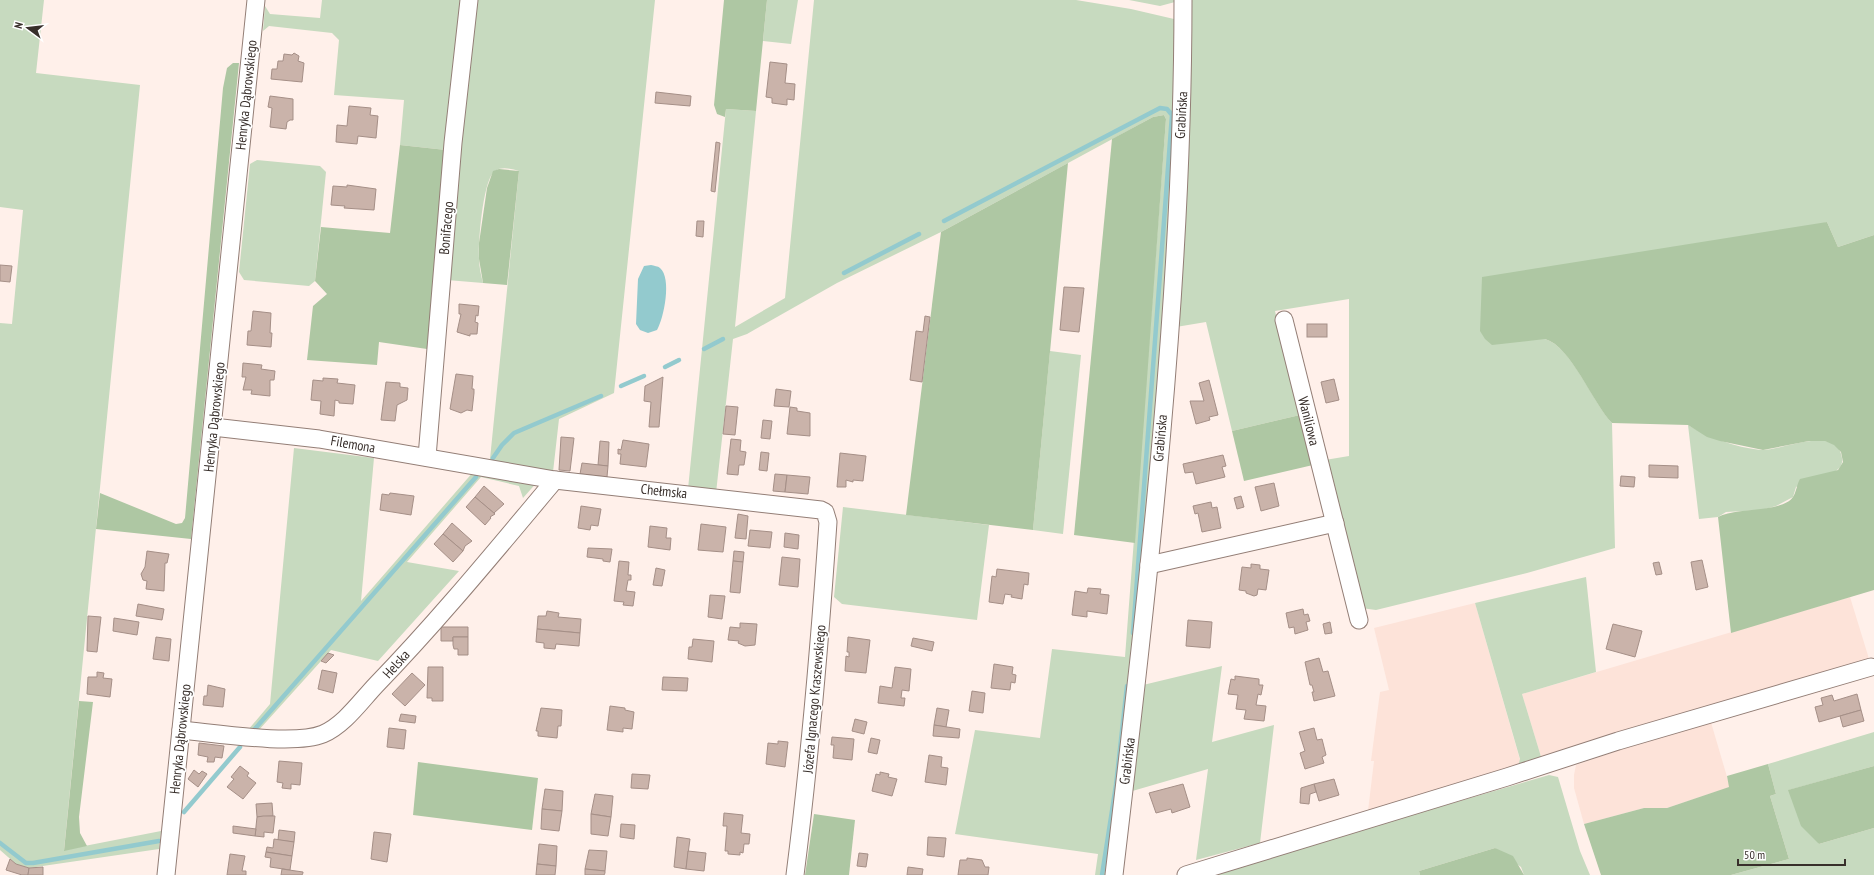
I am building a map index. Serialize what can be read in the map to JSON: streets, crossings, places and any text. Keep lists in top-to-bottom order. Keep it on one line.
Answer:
{"streets":{"street":["Henryka Dąbrowskiego","Grabińska","Bonifacego","Waniliowa","Filemona","Chełmska","Helska","Józefa Ignacego Kraszewskiego"]},"crossings":[["Henryka Dąbrowskiego","Filemona"],["Henryka Dąbrowskiego","Helska"],["Bonifacego","Filemona"],["Filemona","Chełmska"],["Chełmska","Helska"],["Chełmska","Józefa Ignacego Kraszewskiego"]],"scale_bar":"50 m","north":"left"}
